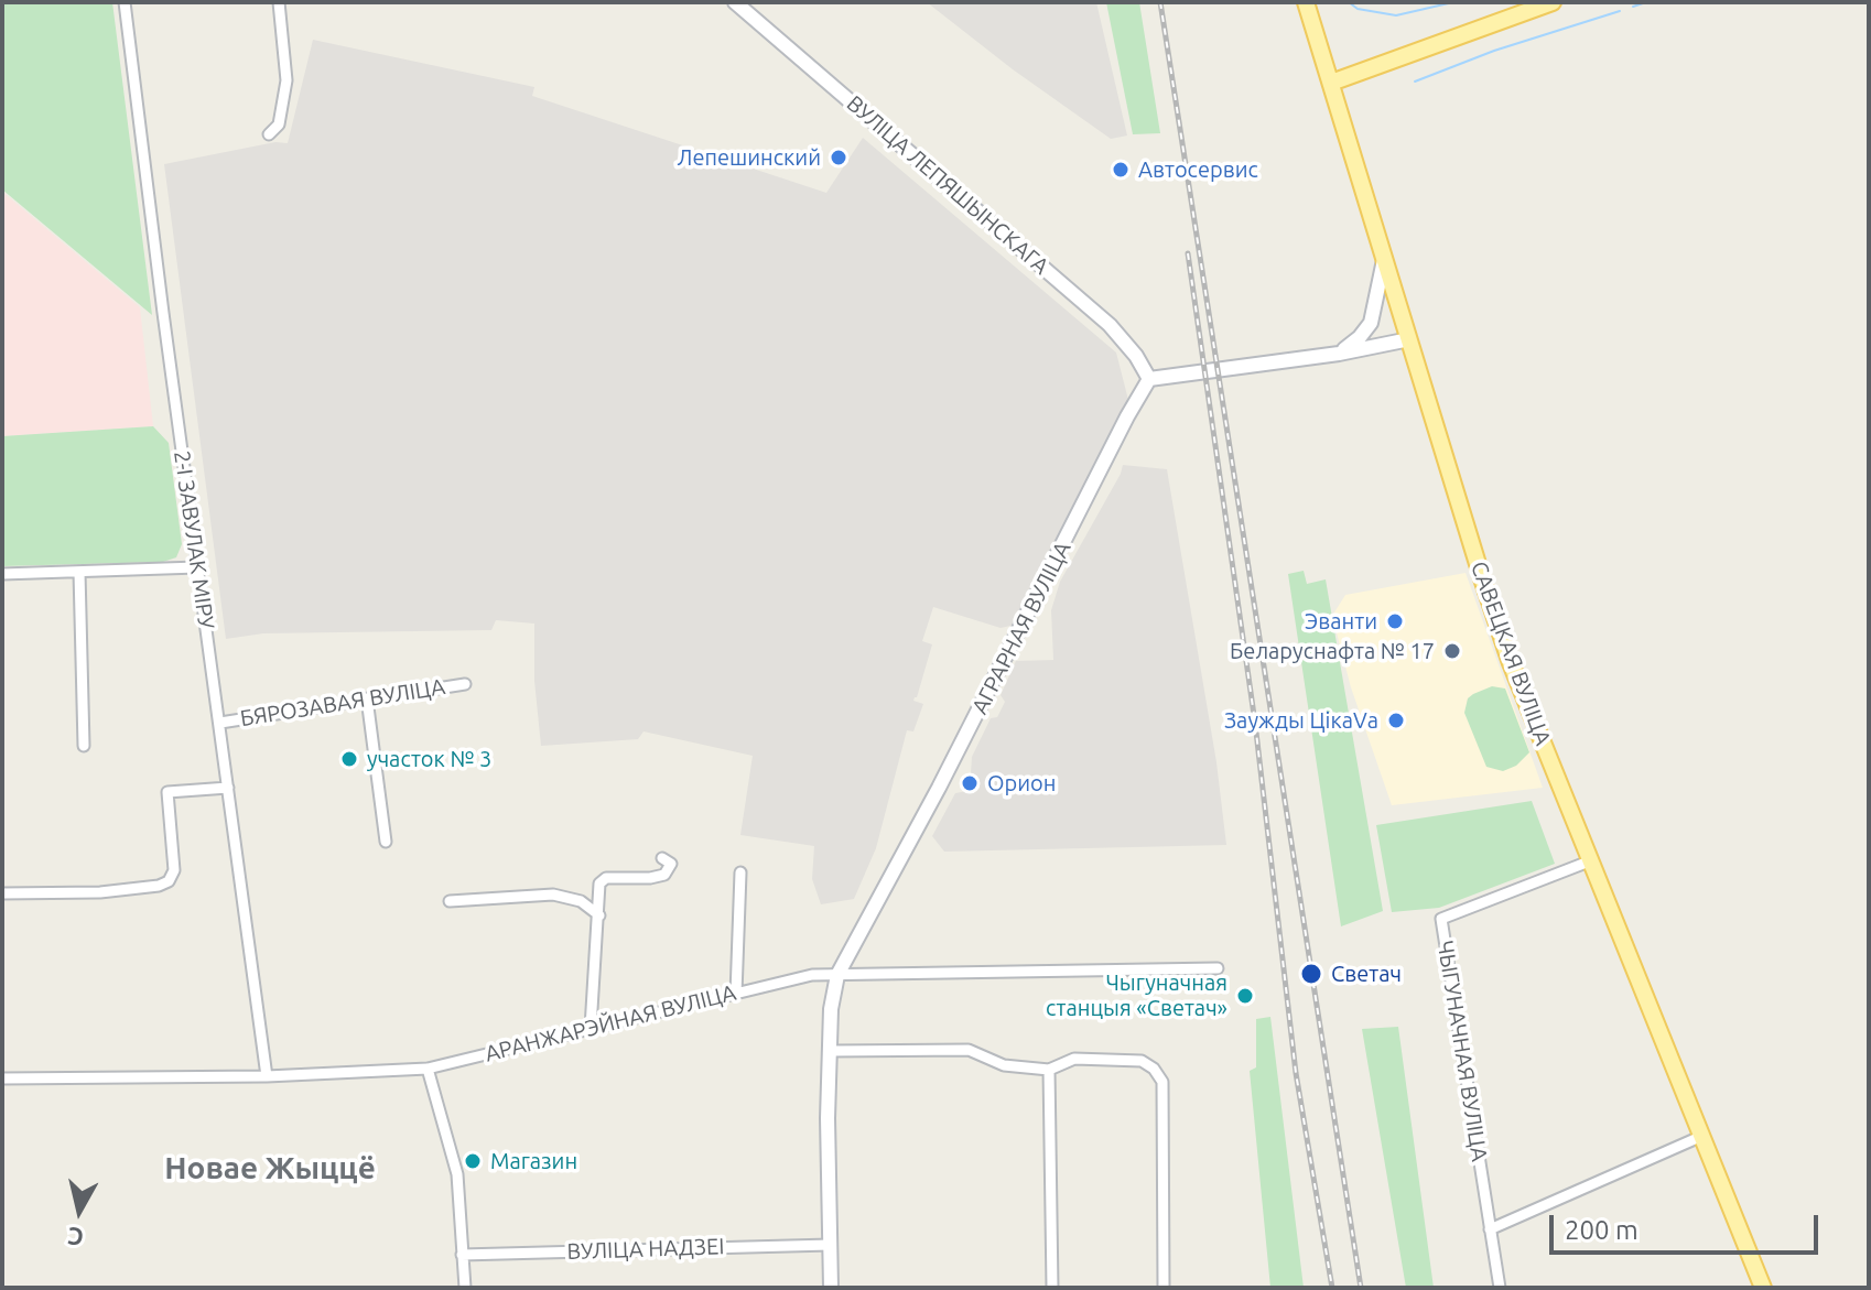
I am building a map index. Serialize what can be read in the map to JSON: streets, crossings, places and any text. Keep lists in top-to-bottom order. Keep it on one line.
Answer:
{"streets":{"main road":["САВЕЦКАЯ ВУЛІЦА"],"street":["ВУЛІЦА ЛЕПЯШЫНСКАГА","2-І ЗАВУЛАК МІРУ","АГРАРНАЯ ВУЛІЦА","БЯРОЗАВАЯ ВУЛІЦА","АРАНЖАРЭЙНАЯ ВУЛІЦА","ЧЫГУНАЧНАЯ ВУЛІЦА","ВУЛІЦА НАДЗЕІ"]},"crossings":[["ВУЛІЦА ЛЕПЯШЫНСКАГА","АГРАРНАЯ ВУЛІЦА"],["2-І ЗАВУЛАК МІРУ","БЯРОЗАВАЯ ВУЛІЦА"],["2-І ЗАВУЛАК МІРУ","АРАНЖАРЭЙНАЯ ВУЛІЦА"],["АГРАРНАЯ ВУЛІЦА","АРАНЖАРЭЙНАЯ ВУЛІЦА"],["АГРАРНАЯ ВУЛІЦА","ВУЛІЦА НАДЗЕІ"],["САВЕЦКАЯ ВУЛІЦА","ЧЫГУНАЧНАЯ ВУЛІЦА"]],"districts":["Новае Жыццё"],"places":["Лепешинский","Автосервис","Эванти","Беларуснафта № 17","Заужды ЦікаVа","участок № 3","Орион","Светач","Чыгуначная станцыя «Светач»","Магазин"],"scale_bar":"200 m","north":"bottom"}
